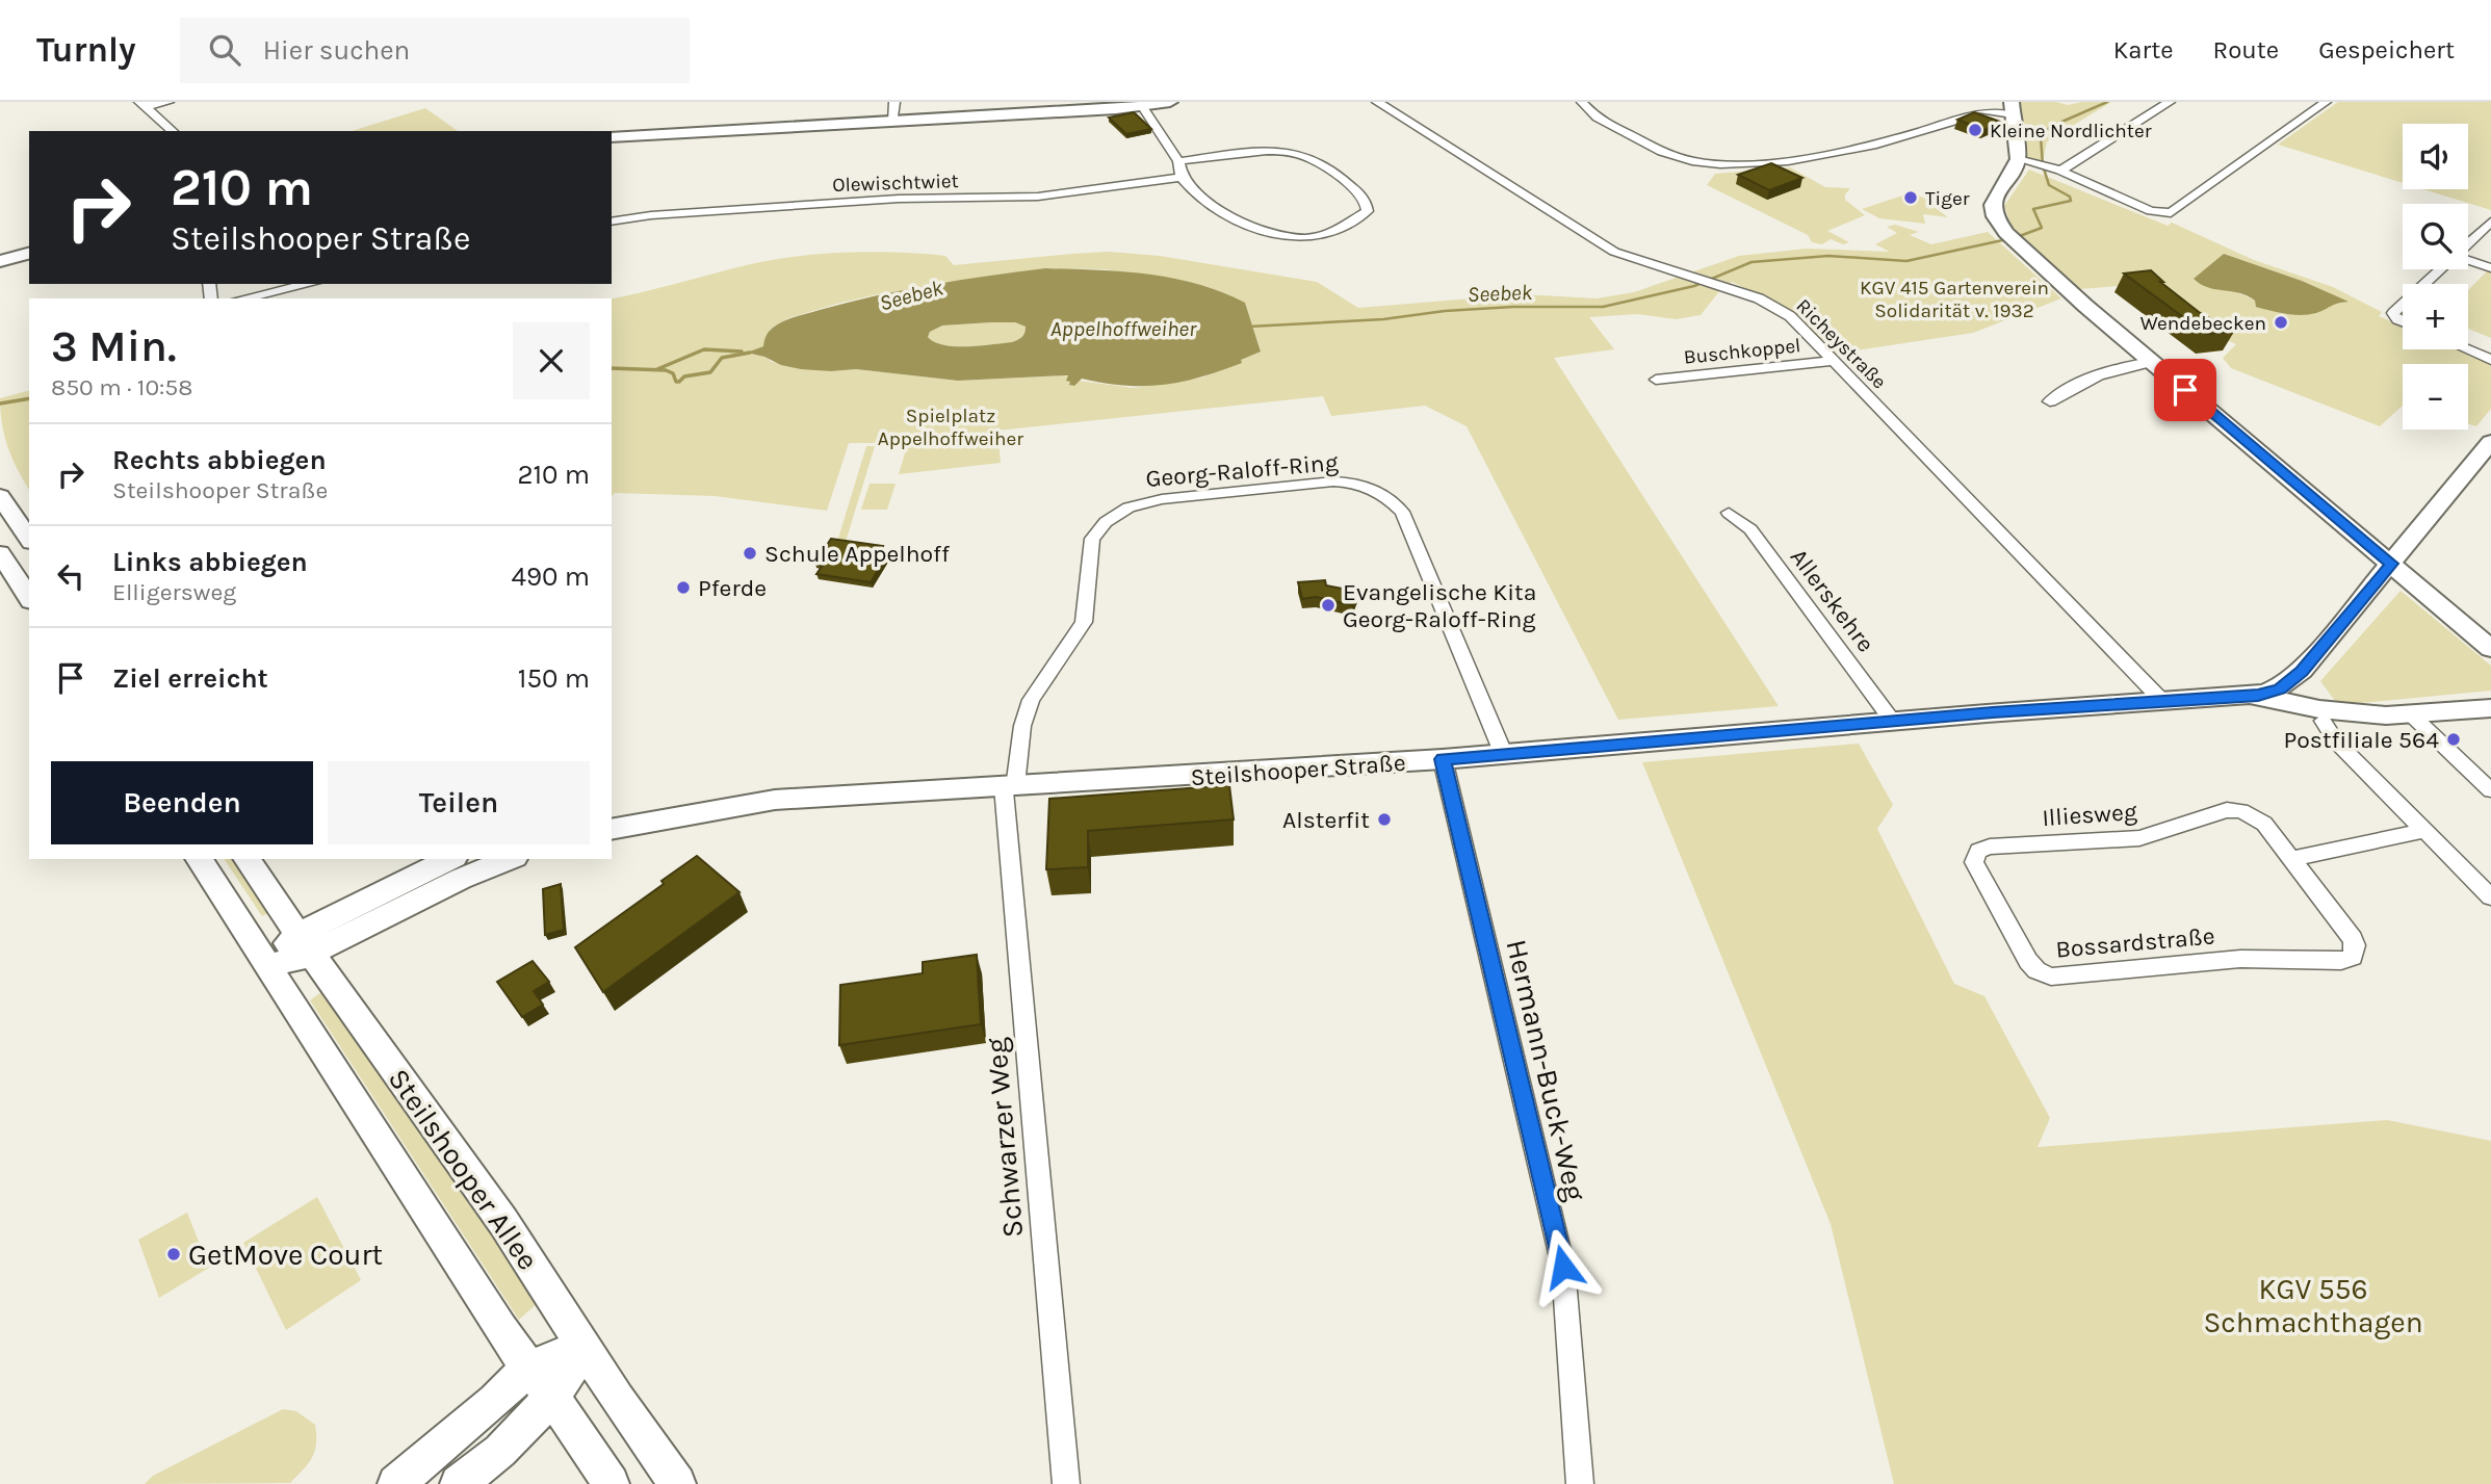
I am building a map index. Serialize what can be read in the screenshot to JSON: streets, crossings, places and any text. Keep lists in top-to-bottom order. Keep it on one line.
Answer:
{"streets":{"street":["Olewischtwiet","Richeystraße","Buschkoppel","Georg-Raloff-Ring","Allerskehre","Steilshooper Straße","Illiesweg","Bossardstraße","Hermann-Buck-Weg","Schwarzer Weg","Steilshooper Allee"]},"crossings":[["Richeystraße","Buschkoppel"],["Richeystraße","Steilshooper Straße"],["Georg-Raloff-Ring","Steilshooper Straße"],["Georg-Raloff-Ring","Schwarzer Weg"],["Allerskehre","Steilshooper Straße"],["Steilshooper Straße","Hermann-Buck-Weg"],["Steilshooper Straße","Schwarzer Weg"],["Illiesweg","Bossardstraße"]],"water":["Seebek","Appelhoffweiher"],"parks":["KGV 415 Gartenverein Solidarität v. 1932","Spielplatz Appelhoffweiher","KGV 556 Schmachthagen"],"places":["Kleine Nordlichter","Tiger","Wendebecken","Schule Appelhoff","Pferde","Evangelische Kita Georg-Raloff-Ring","Postfiliale 564","Alsterfit","GetMove Court"],"page":{"header":"Turnly","search":"Hier suchen","nav":["Karte","Route","Gespeichert"],"map_buttons":["+","−"],"turn":["210 m","Steilshooper Straße"],"heading":["3 Min.","850 m · 10:58"],"list":[{"name":"Rechts abbiegen","note":"Steilshooper Straße","value":"210 m"},{"name":"Links abbiegen","note":"Elligersweg","value":"490 m"},{"name":"Ziel erreicht","value":"150 m"}],"buttons":["Beenden","Teilen"]}}
